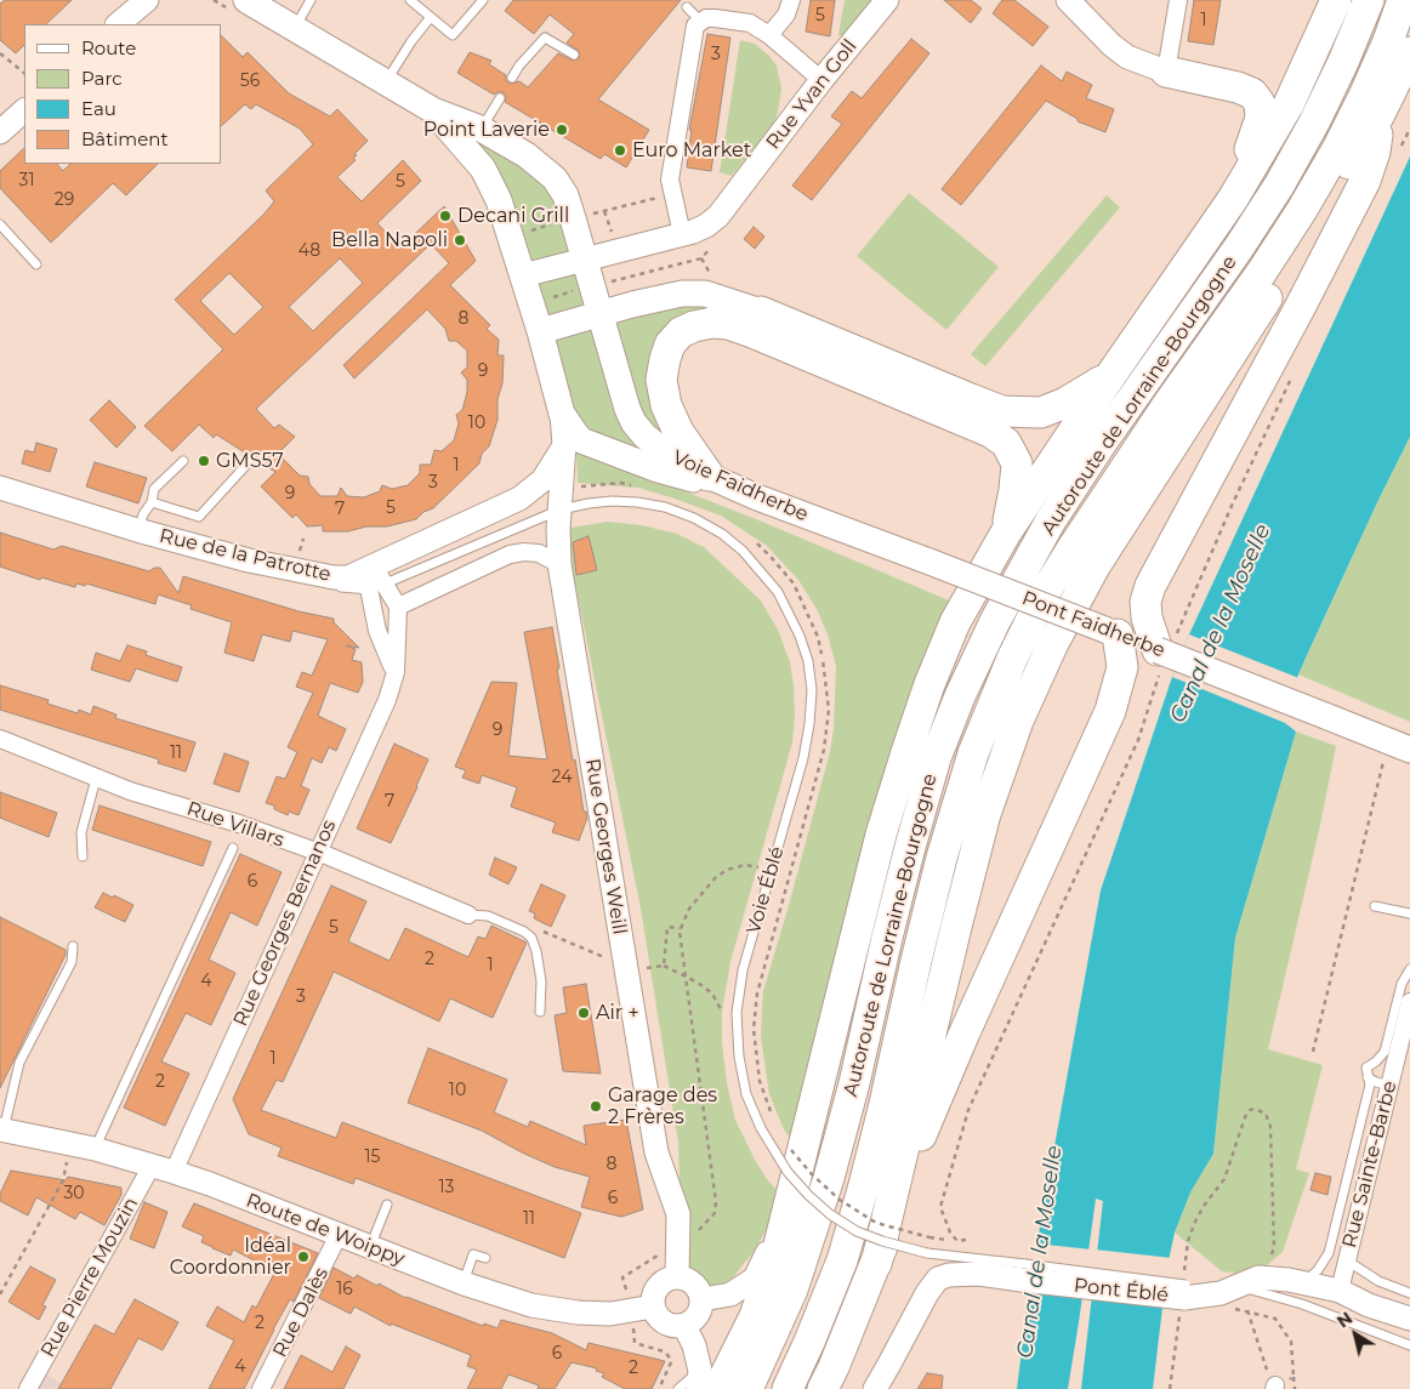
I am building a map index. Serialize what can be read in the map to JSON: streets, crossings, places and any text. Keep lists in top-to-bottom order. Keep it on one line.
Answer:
{"streets":{"highway":["Autoroute de Lorraine-Bourgogne"],"main road":["Rue Yvan Goll","Voie Faidherbe","Rue de la Patrotte","Pont Faidherbe","Rue Georges Weill","Route de Woippy","Pont Éblé"],"street":["Rue Villars","Rue Georges Bernanos","Rue Sainte-Barbe","Rue Pierre Mouzin","Rue Dalès"],"lane":["Voie Éblé"]},"crossings":[["Rue Yvan Goll","Voie Faidherbe"],["Voie Faidherbe","Pont Faidherbe"],["Rue de la Patrotte","Rue Georges Weill"],["Rue de la Patrotte","Voie Éblé"],["Rue Villars","Rue Georges Bernanos"],["Rue Georges Weill","Voie Éblé"],["Rue Georges Weill","Route de Woippy"],["Voie Éblé","Pont Éblé"],["Rue Georges Bernanos","Route de Woippy"],["Rue Georges Bernanos","Rue Pierre Mouzin"],["Route de Woippy","Rue Pierre Mouzin"],["Route de Woippy","Rue Dalès"]],"water":["Canal de la Moselle"],"places":["Point Laverie","Euro Market","Decani Grill","Bella Napoli","GMS57","Air +","Garage des 2 Frères","Idéal Coordonnier"],"house_numbers":["5","1","3","56","31","5","29","48","8","9","10","1","3","9","5","7","9","11","24","7","6","5","2","1","4","3","1","2","10","15","8","13","30","6","11","16","2","6","4","2"],"legend":["Route","Parc","Eau","Bâtiment"],"north":"top left"}
